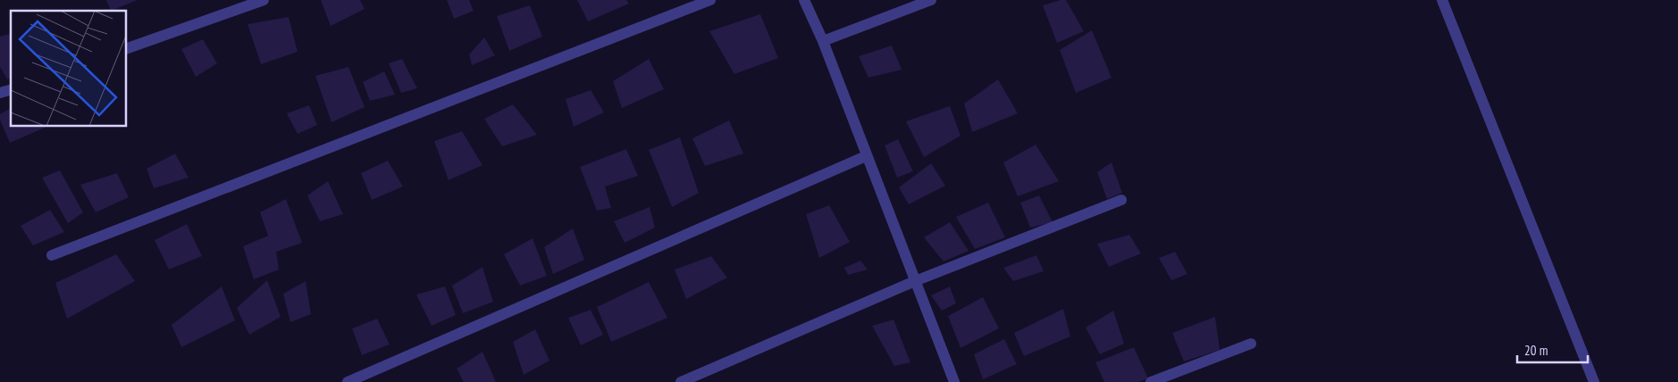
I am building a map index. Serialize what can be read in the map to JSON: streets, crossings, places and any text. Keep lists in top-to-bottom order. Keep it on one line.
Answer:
{"scale_bar":"20 m"}
